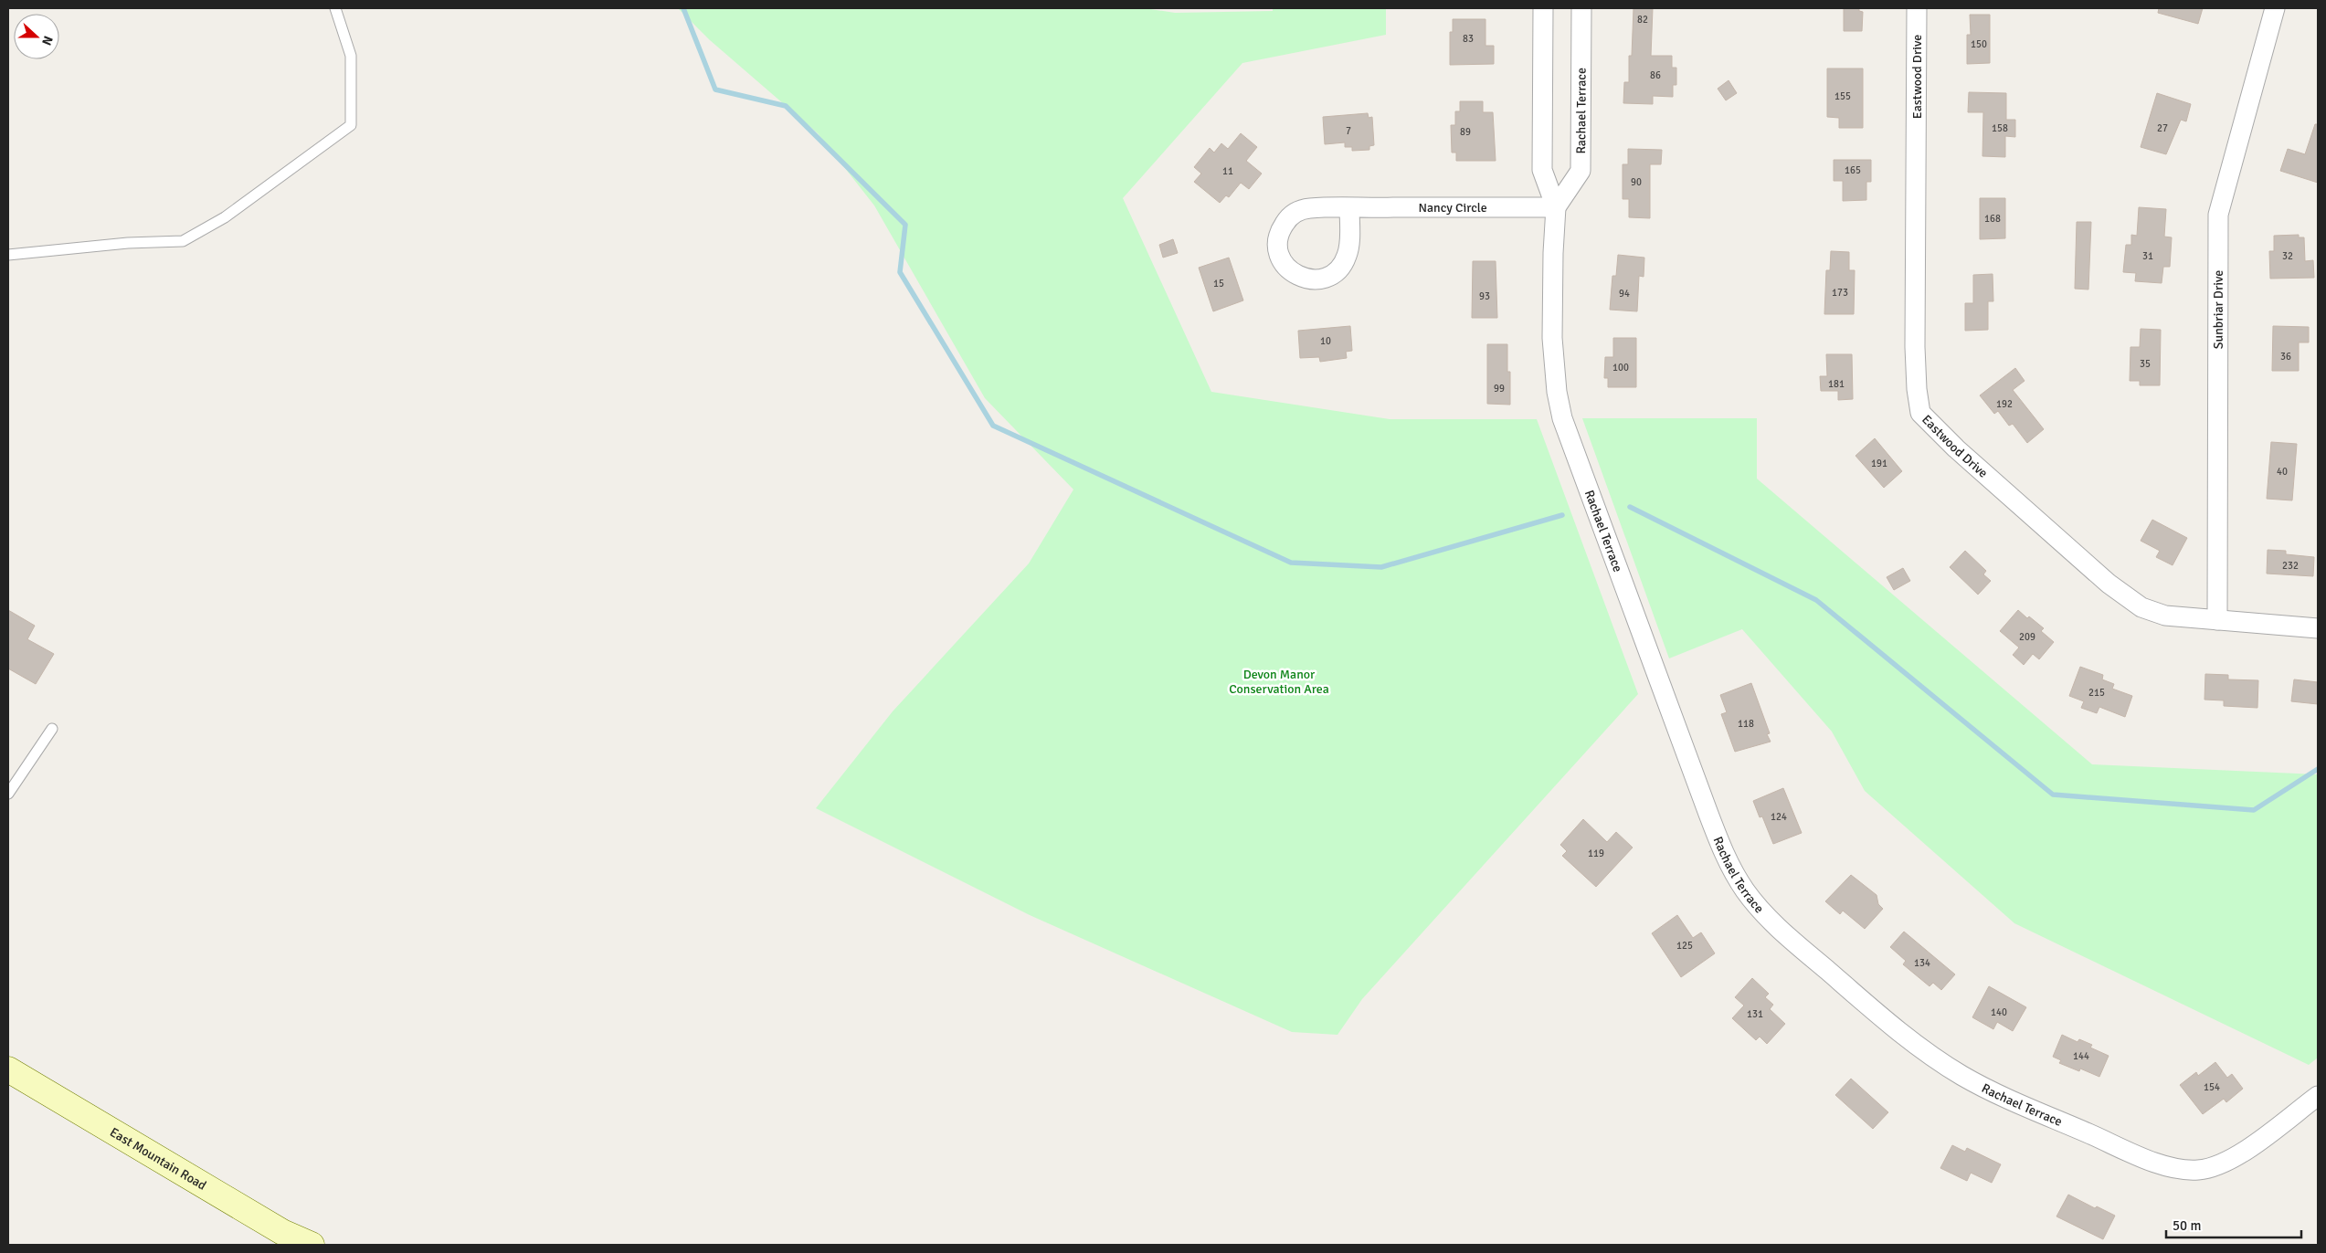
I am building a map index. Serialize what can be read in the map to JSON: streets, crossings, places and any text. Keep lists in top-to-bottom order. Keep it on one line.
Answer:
{"streets":{"main road":["East Mountain Road"],"street":["Eastwood Drive","Rachael Terrace","Nancy Circle","Sunbriar Drive"]},"crossings":[["Eastwood Drive","Sunbriar Drive"],["Rachael Terrace","Nancy Circle"]],"parks":["Devon Manor Conservation Area"],"house_numbers":["82","83","150","86","155","158","27","7","89","165","11","90","168","31","32","15","173","94","93","10","36","35","100","181","99","192","191","40","232","209","215","118","124","119","125","134","140","131","144","154"],"scale_bar":"50 m","north":"right"}
